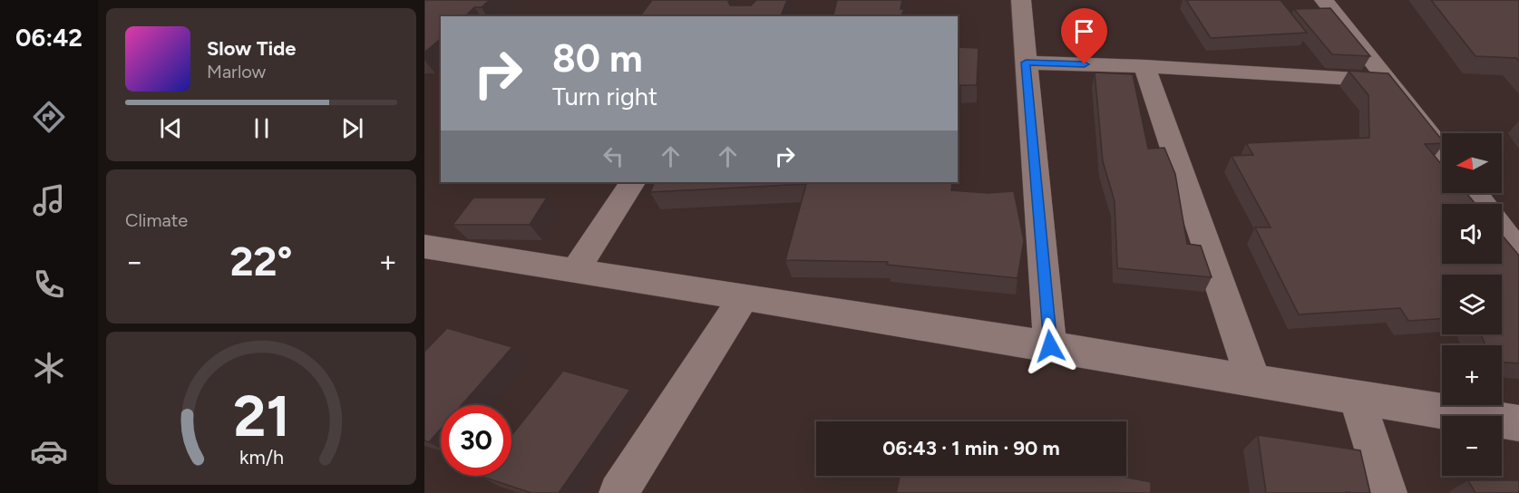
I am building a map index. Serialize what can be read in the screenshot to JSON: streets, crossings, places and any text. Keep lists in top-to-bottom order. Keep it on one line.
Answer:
{"north":"left","page":{"tabs":"06:42","turn":["80 m","Turn right"],"song":["Slow Tide","Marlow"],"map_buttons":["+","−"],"tile":"Climate","heat":["−","22°","+"],"limit":"30","trip":"06:43 · 1 min · 90 m","gauge":["21","km/h"]}}
